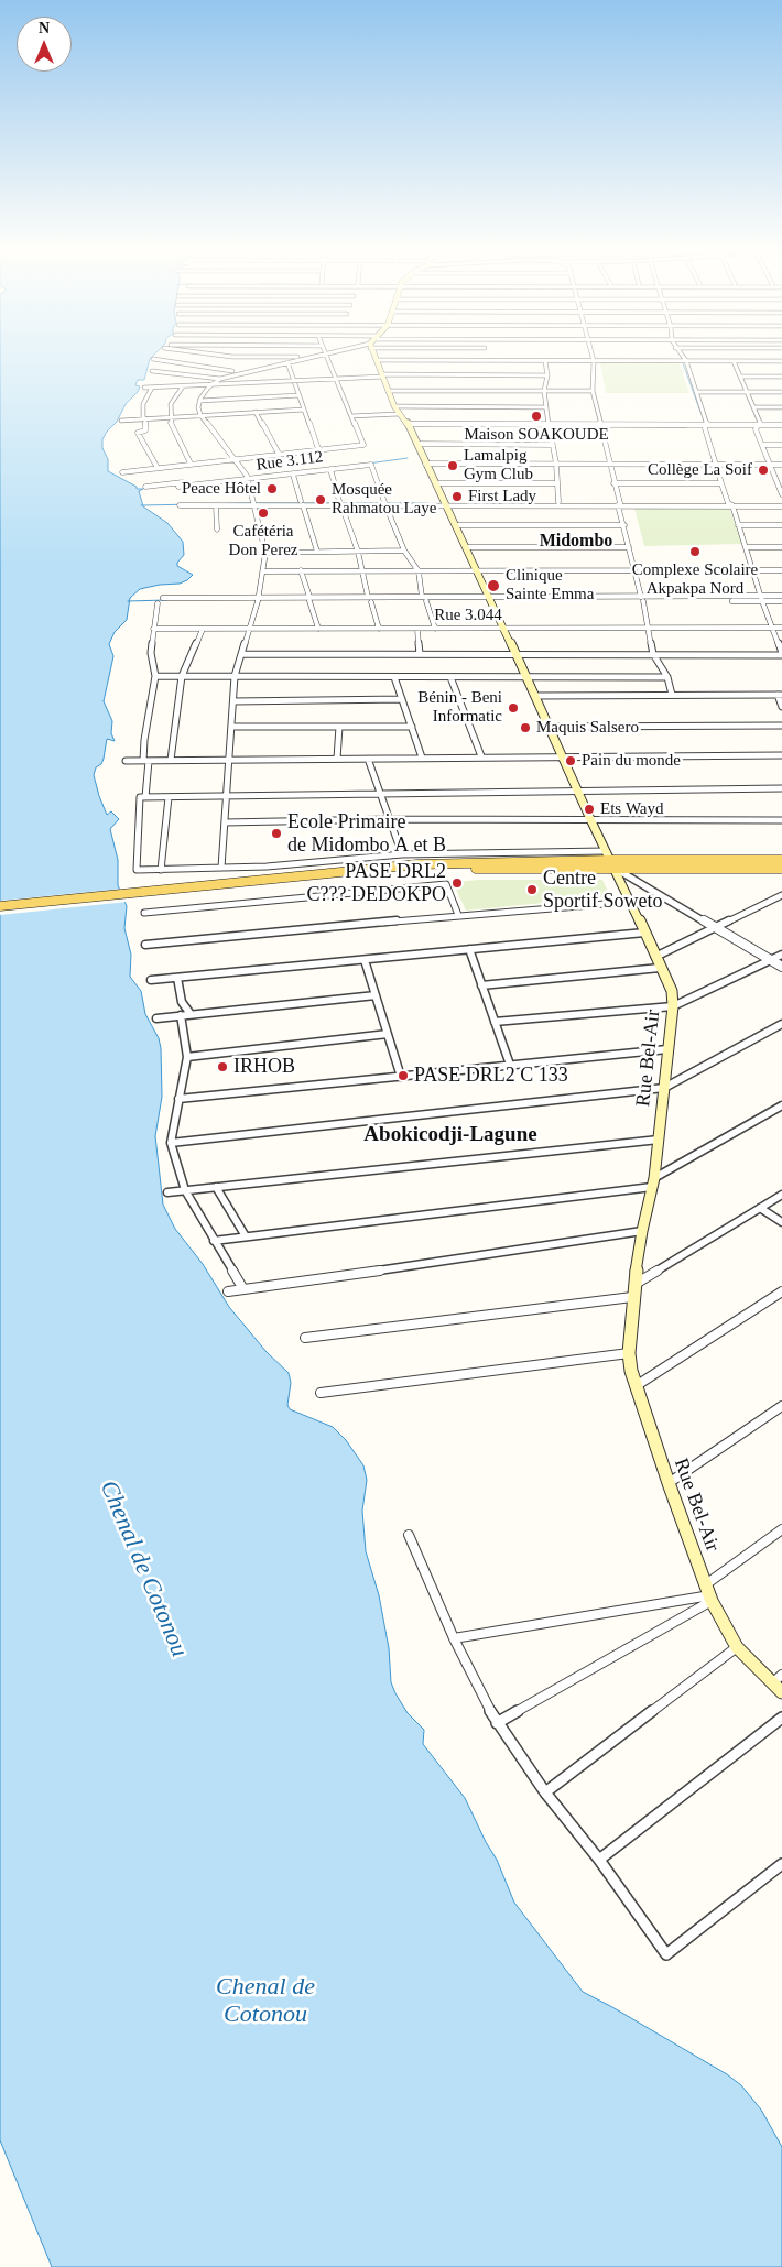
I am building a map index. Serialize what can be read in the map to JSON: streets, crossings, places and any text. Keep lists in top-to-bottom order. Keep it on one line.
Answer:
{"streets":{"main road":["Rue Bel-Air"],"street":["Rue 3.112","Rue 3.044"]},"crossings":[["Rue 3.044","Rue Bel-Air"]],"districts":["Midombo","Abokicodji-Lagune"],"water":["Chenal de Cotonou"],"places":["Maison SOAKOUDE","Lamalpig Gym Club","Collège La Soif","Peace Hôtel","First Lady","Mosquée Rahmatou Laye","Cafétéria Don Perez","Complexe Scolaire Akpakpa Nord","Clinique Sainte Emma","Bénin - Beni Informatic","Maquis Salsero","Pain du monde","Ets Wayd","Ecole Primaire de Midombo A et B","PASE DRL2 C??? DEDOKPO","Centre Sportif Soweto","IRHOB","PASE DRL2 C 133"],"north":"top"}
